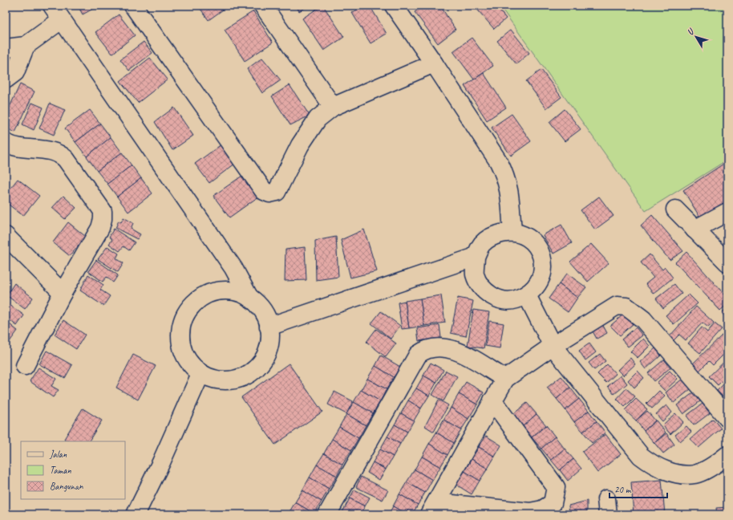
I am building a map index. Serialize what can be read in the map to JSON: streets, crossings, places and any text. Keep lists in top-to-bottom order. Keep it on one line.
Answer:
{"legend":["Jalan","Taman","Bangunan"],"scale_bar":"20 m","north":"top left"}
